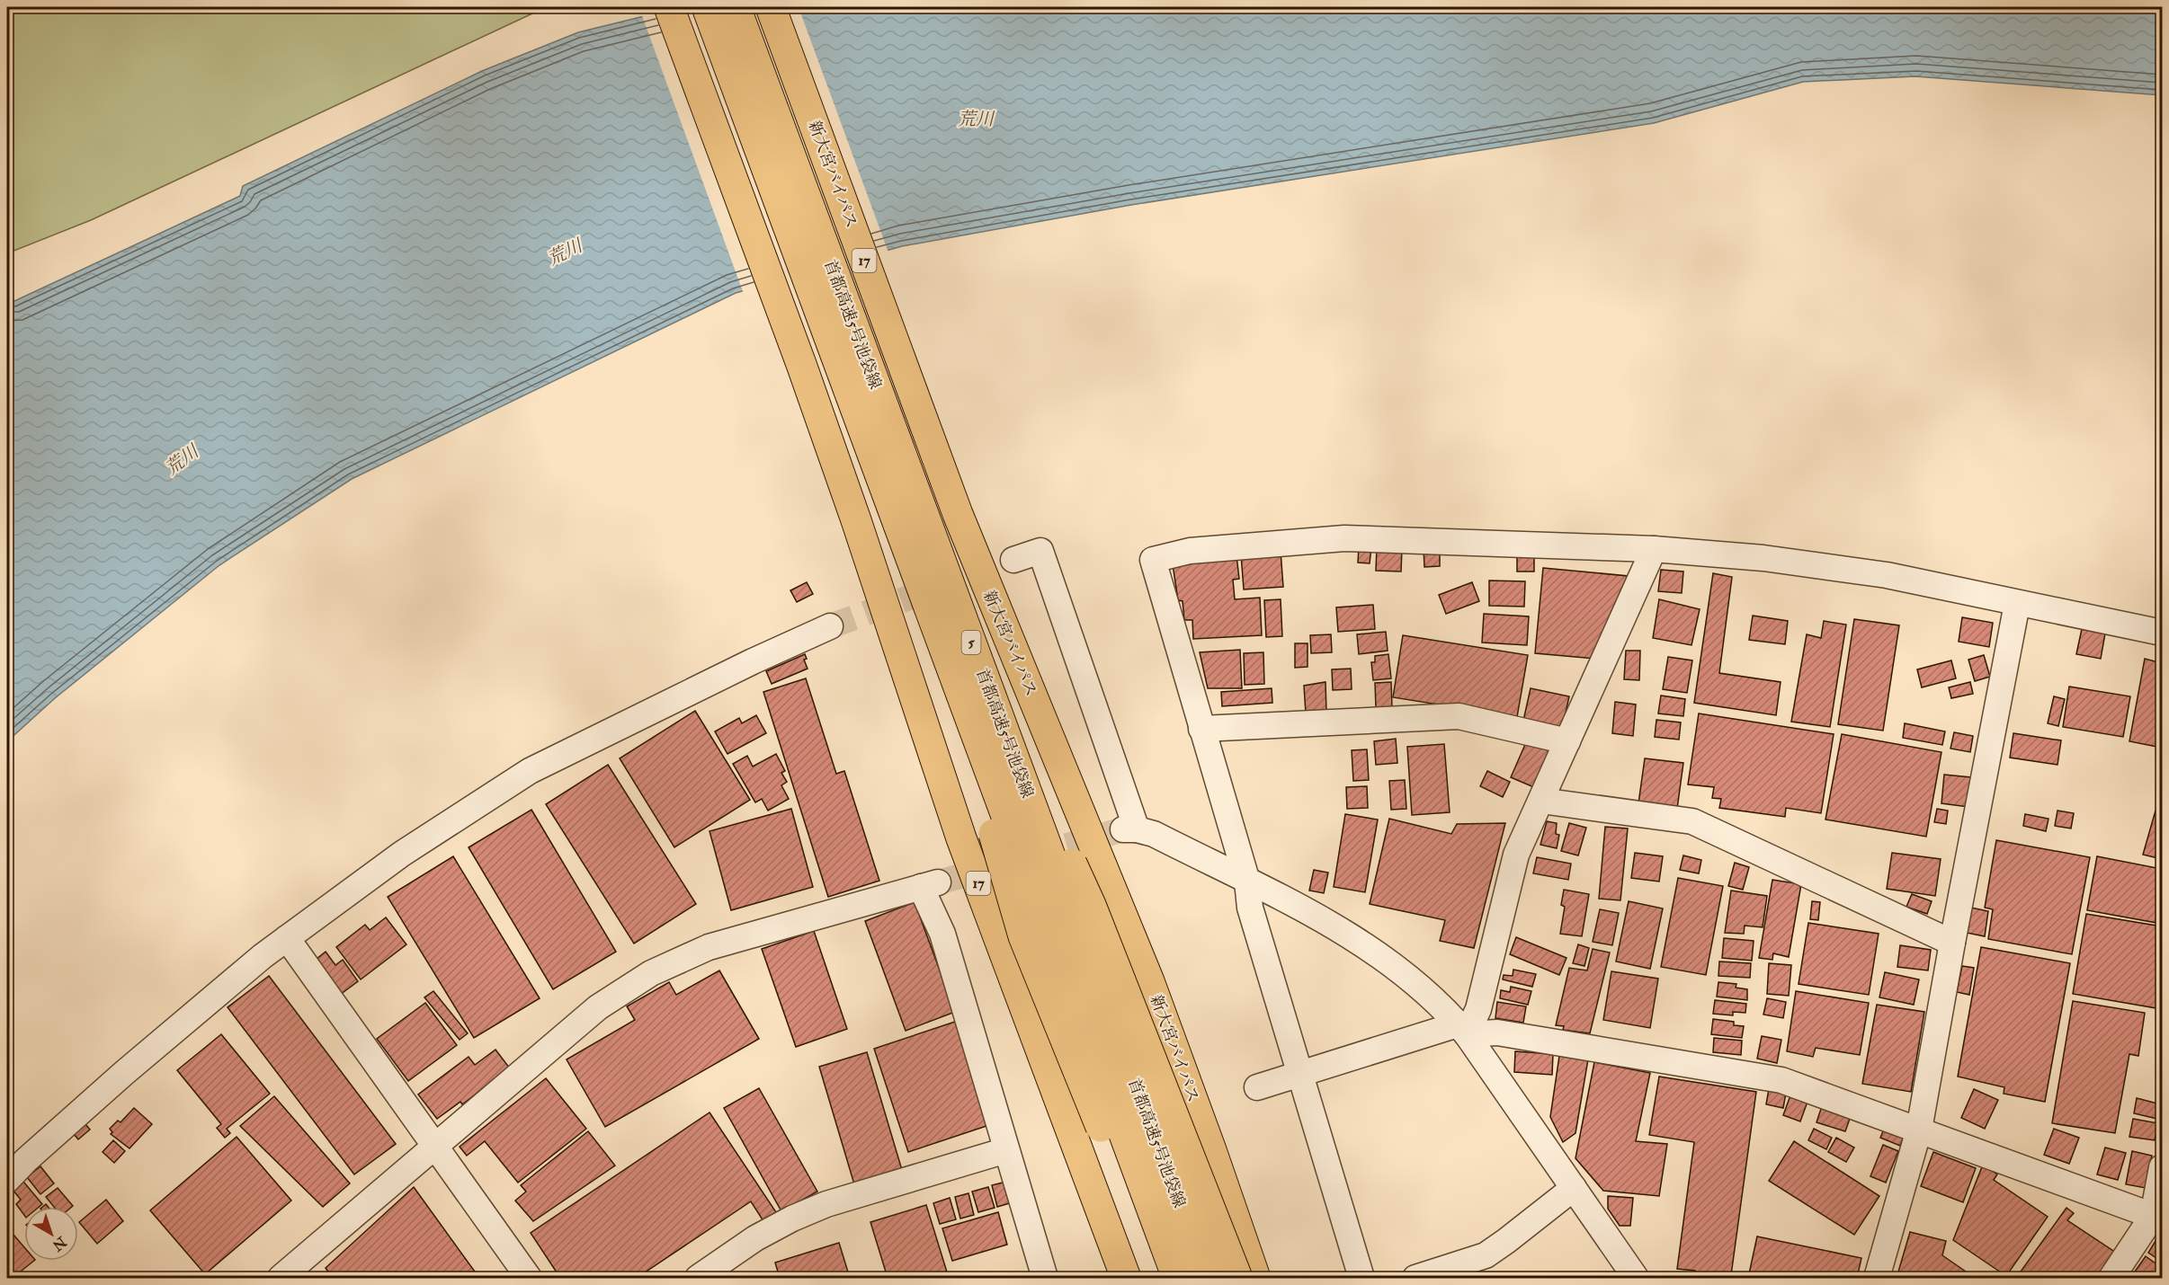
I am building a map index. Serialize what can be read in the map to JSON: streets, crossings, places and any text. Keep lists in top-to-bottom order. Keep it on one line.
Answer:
{"streets":{"highway":["新大宮バイパス","17","首都高速5号池袋線","5"]},"water":["荒川"],"north":"bottom right"}
